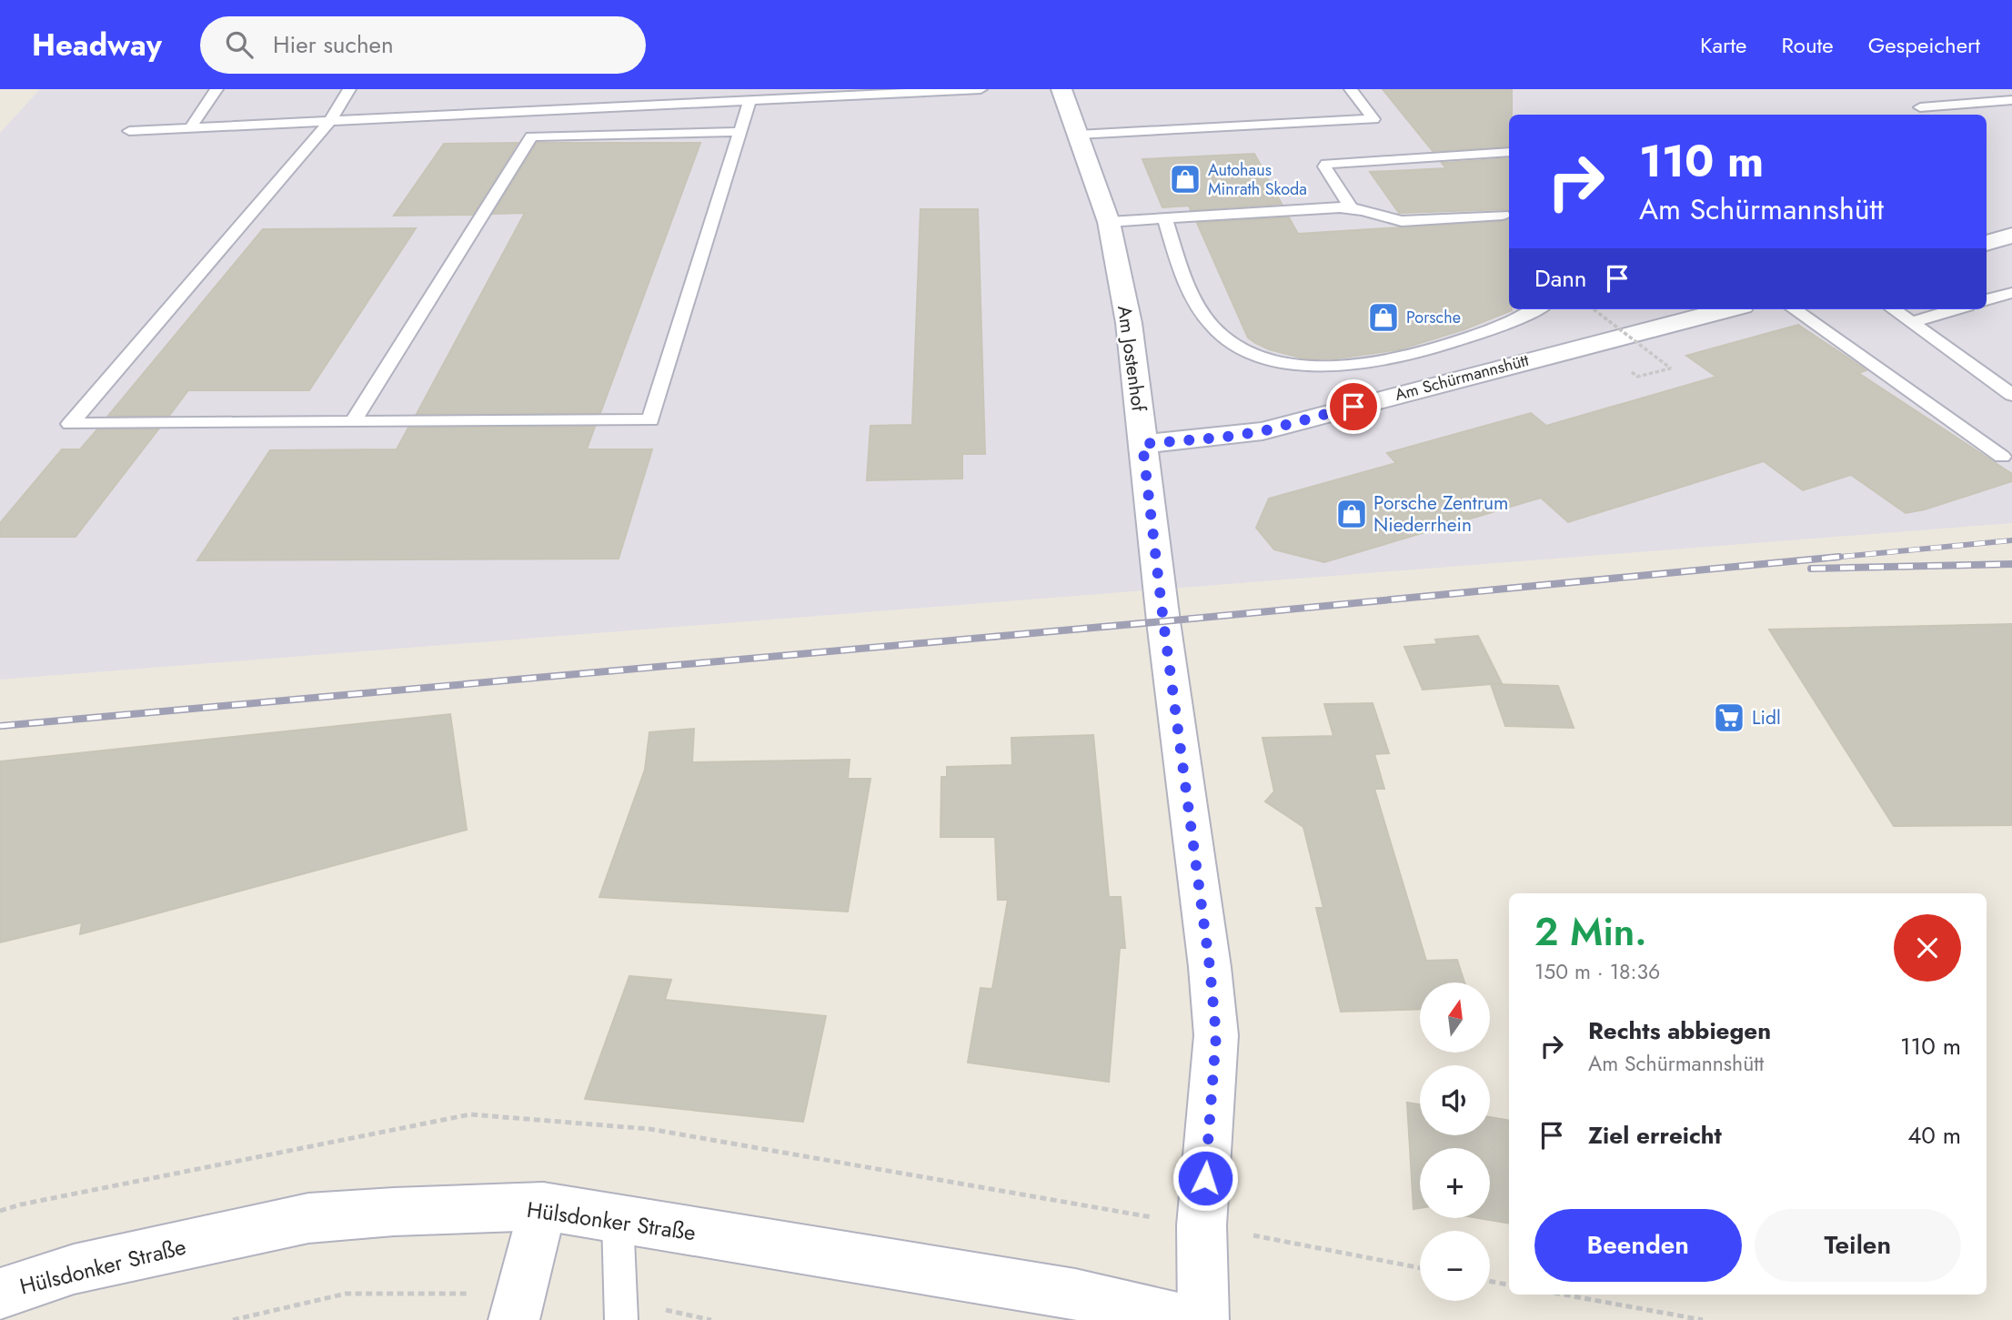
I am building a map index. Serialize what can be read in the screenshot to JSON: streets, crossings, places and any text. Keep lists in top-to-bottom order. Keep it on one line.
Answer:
{"streets":{"street":["Am Jostenhof","Am Schürmannshütt","Hülsdonker Straße"]},"crossings":[["Am Jostenhof","Am Schürmannshütt"]],"places":{"shop":["Autohaus Minrath Skoda","Porsche","Porsche Zentrum Niederrhein"],"supermarket":["Lidl"]},"north":"top","page":{"header":"Headway","search":"Hier suchen","nav":["Karte","Route","Gespeichert"],"turn":["110 m","Am Schürmannshütt"],"then":"Dann","heading":["2 Min.","150 m · 18:36"],"map_buttons":["+","−"],"list":[{"name":"Rechts abbiegen","note":"Am Schürmannshütt","value":"110 m"},{"name":"Ziel erreicht","value":"40 m"}],"buttons":["Beenden","Teilen"]}}
